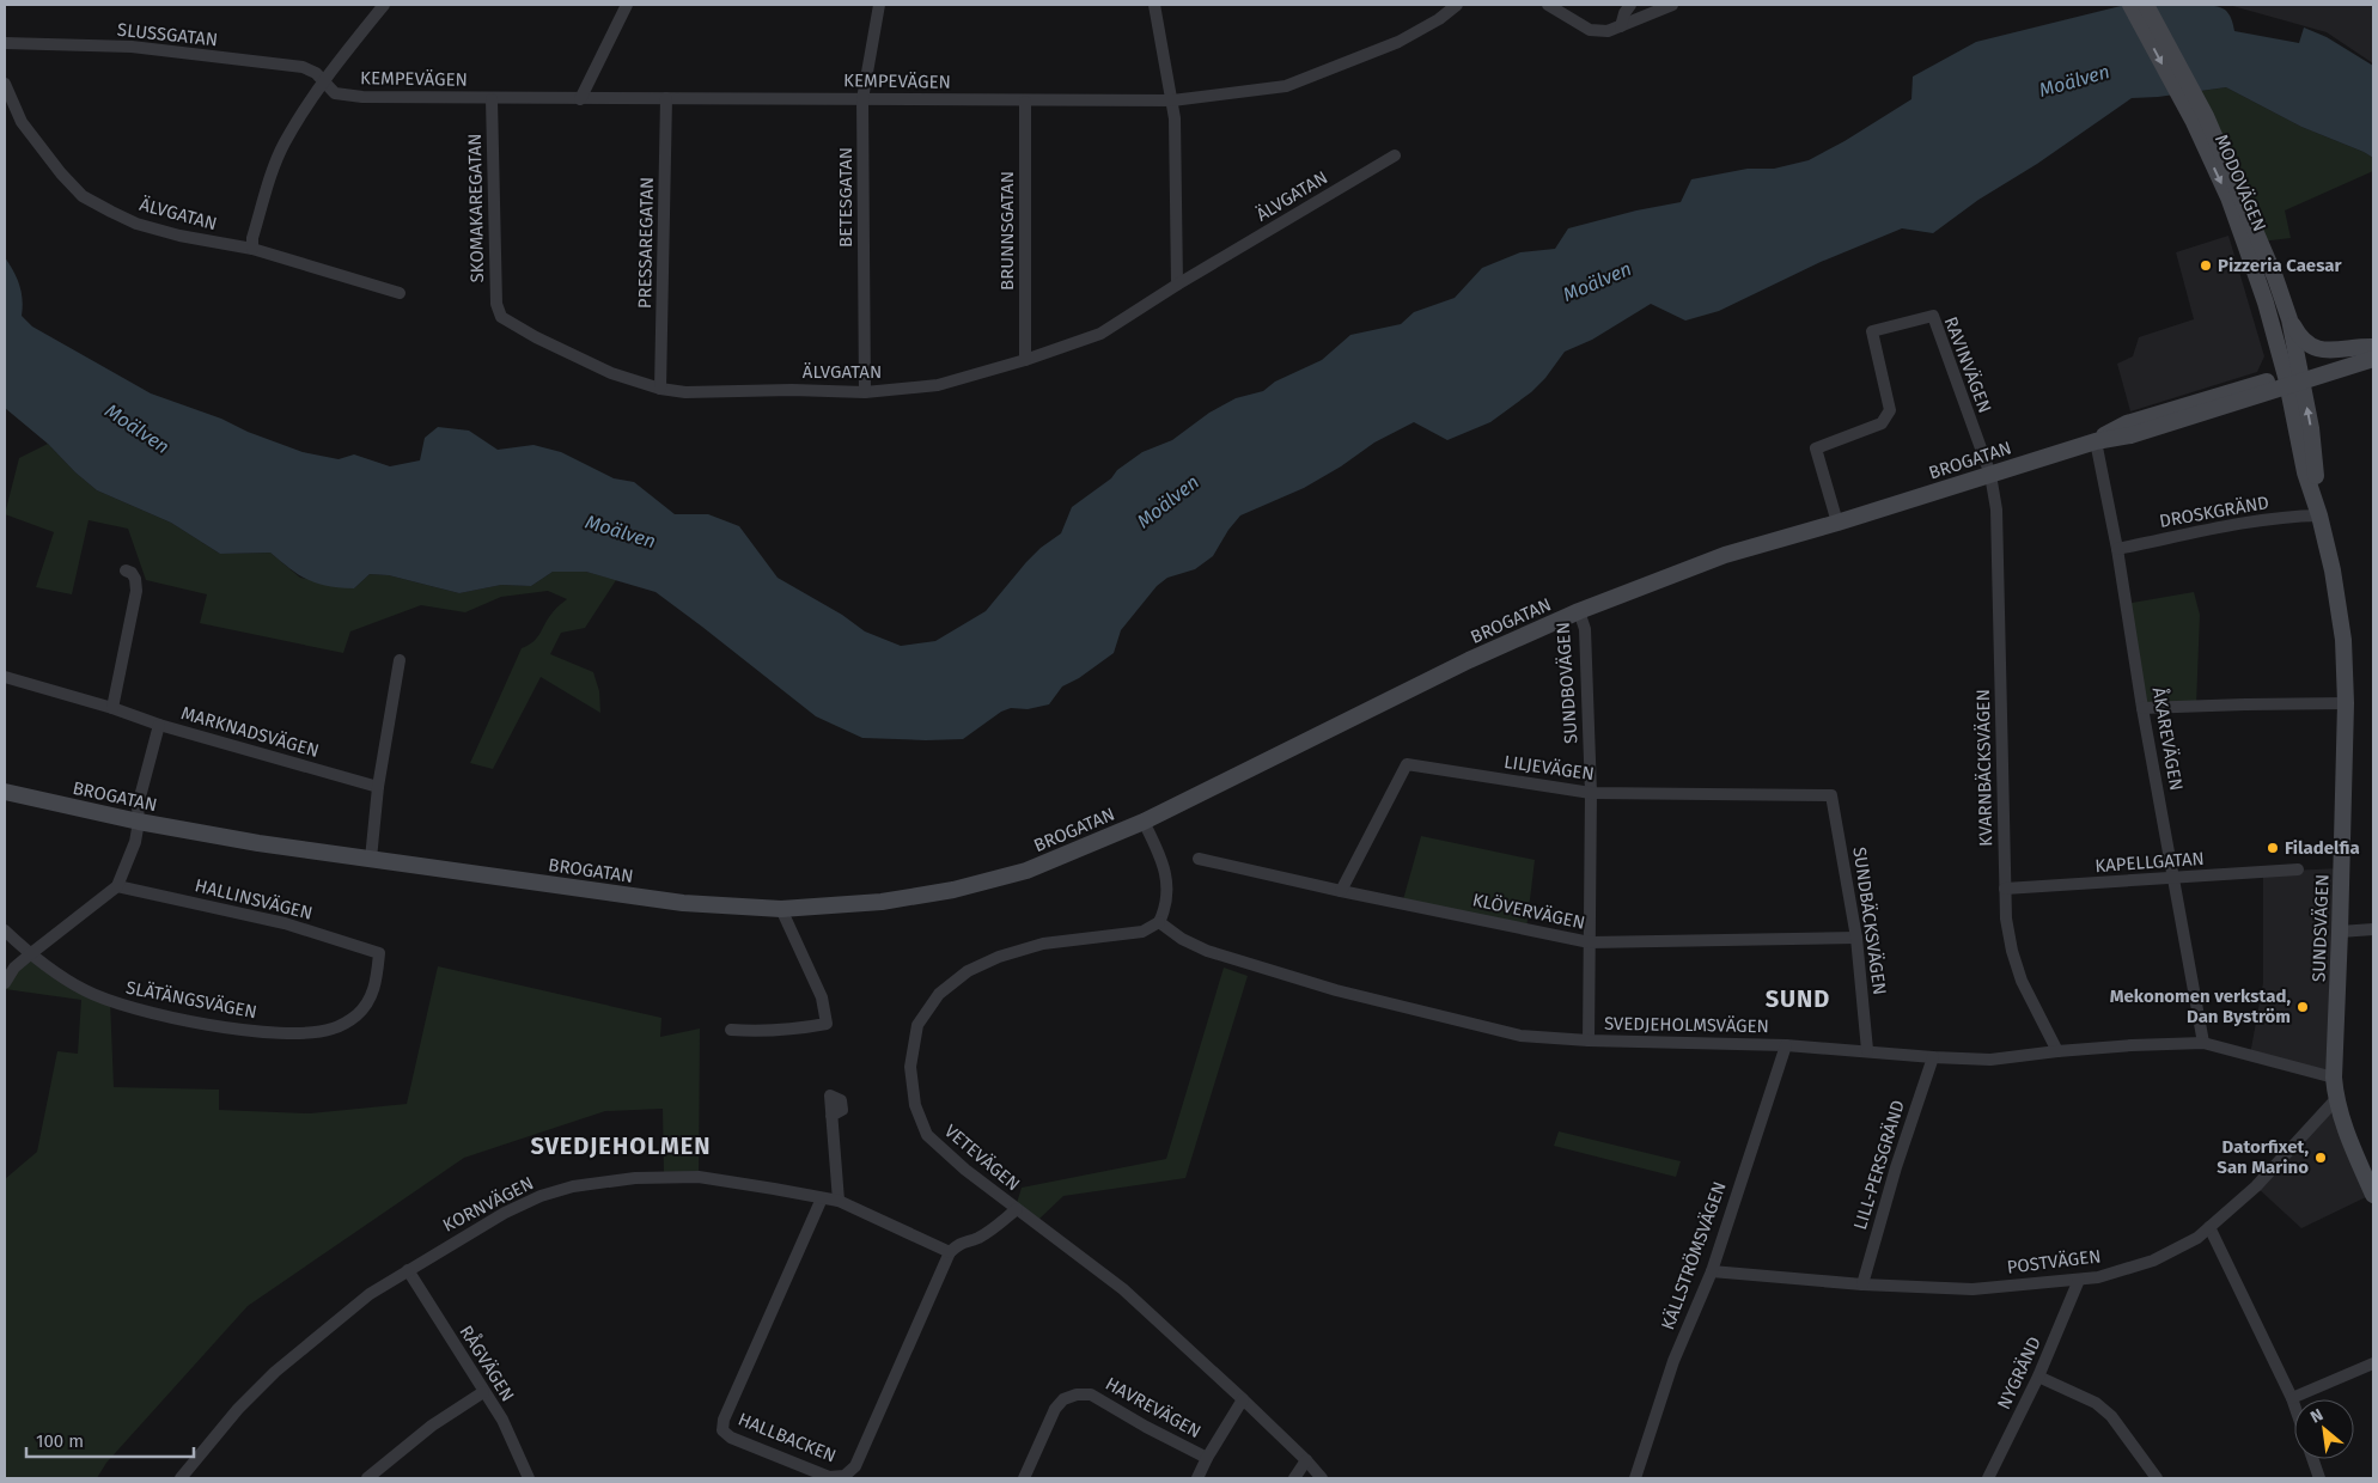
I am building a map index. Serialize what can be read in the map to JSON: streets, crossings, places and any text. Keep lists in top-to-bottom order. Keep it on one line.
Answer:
{"streets":{"main road":["MODOVÄGEN","BROGATAN","SUNDSVÄGEN"],"street":["SLUSSGATAN","KEMPEVÄGEN","ÄLVGATAN","BETESGATAN","SKOMAKAREGATAN","BRUNNSGATAN","PRESSAREGATAN","RAVINVÄGEN","DROSKGRÄND","SUNDBOVÄGEN","MARKNADSVÄGEN","ÅKAREVÄGEN","LILJEVÄGEN","KVARNBÄCKSVÄGEN","KAPELLGATAN","HALLINSVÄGEN","KLÖVERVÄGEN","SUNDBÄCKSVÄGEN","SLÄTÄNGSVÄGEN","SVEDJEHOLMSVÄGEN","VETEVÄGEN","LILL-PERSGRÄND","KORNVÄGEN","KÄLLSTRÖMSVÄGEN","POSTVÄGEN","RÅGVÄGEN","NYGRÄND","HAVREVÄGEN","HALLBACKEN"]},"crossings":[["SLUSSGATAN","KEMPEVÄGEN"],["KEMPEVÄGEN","BETESGATAN"],["KEMPEVÄGEN","SKOMAKAREGATAN"],["KEMPEVÄGEN","BRUNNSGATAN"],["KEMPEVÄGEN","PRESSAREGATAN"],["MODOVÄGEN","BROGATAN"],["MODOVÄGEN","SUNDSVÄGEN"],["ÄLVGATAN","BETESGATAN"],["ÄLVGATAN","SKOMAKAREGATAN"],["ÄLVGATAN","BRUNNSGATAN"],["ÄLVGATAN","PRESSAREGATAN"],["RAVINVÄGEN","BROGATAN"],["RAVINVÄGEN","KVARNBÄCKSVÄGEN"],["BROGATAN","SUNDBOVÄGEN"],["BROGATAN","ÅKAREVÄGEN"],["BROGATAN","KVARNBÄCKSVÄGEN"],["BROGATAN","SUNDSVÄGEN"],["DROSKGRÄND","ÅKAREVÄGEN"],["DROSKGRÄND","SUNDSVÄGEN"],["SUNDBOVÄGEN","LILJEVÄGEN"],["SUNDBOVÄGEN","KLÖVERVÄGEN"],["SUNDBOVÄGEN","SVEDJEHOLMSVÄGEN"],["ÅKAREVÄGEN","KAPELLGATAN"],["ÅKAREVÄGEN","SVEDJEHOLMSVÄGEN"],["LILJEVÄGEN","KLÖVERVÄGEN"],["LILJEVÄGEN","SUNDBÄCKSVÄGEN"],["KVARNBÄCKSVÄGEN","KAPELLGATAN"],["KVARNBÄCKSVÄGEN","SVEDJEHOLMSVÄGEN"],["HALLINSVÄGEN","SLÄTÄNGSVÄGEN"],["KLÖVERVÄGEN","SUNDBÄCKSVÄGEN"],["SUNDBÄCKSVÄGEN","SVEDJEHOLMSVÄGEN"],["SUNDSVÄGEN","SVEDJEHOLMSVÄGEN"],["SUNDSVÄGEN","POSTVÄGEN"],["SVEDJEHOLMSVÄGEN","VETEVÄGEN"],["SVEDJEHOLMSVÄGEN","LILL-PERSGRÄND"],["SVEDJEHOLMSVÄGEN","KÄLLSTRÖMSVÄGEN"],["VETEVÄGEN","HAVREVÄGEN"],["LILL-PERSGRÄND","POSTVÄGEN"],["KORNVÄGEN","RÅGVÄGEN"],["KORNVÄGEN","HALLBACKEN"],["KÄLLSTRÖMSVÄGEN","POSTVÄGEN"],["POSTVÄGEN","NYGRÄND"]],"districts":["SUND","SVEDJEHOLMEN"],"water":["Moälven"],"places":["Pizzeria Caesar","Filadelfia","Mekonomen verkstad, Dan Byström","Datorfixet, San Marino"],"scale_bar":"100 m","north":"top left"}
